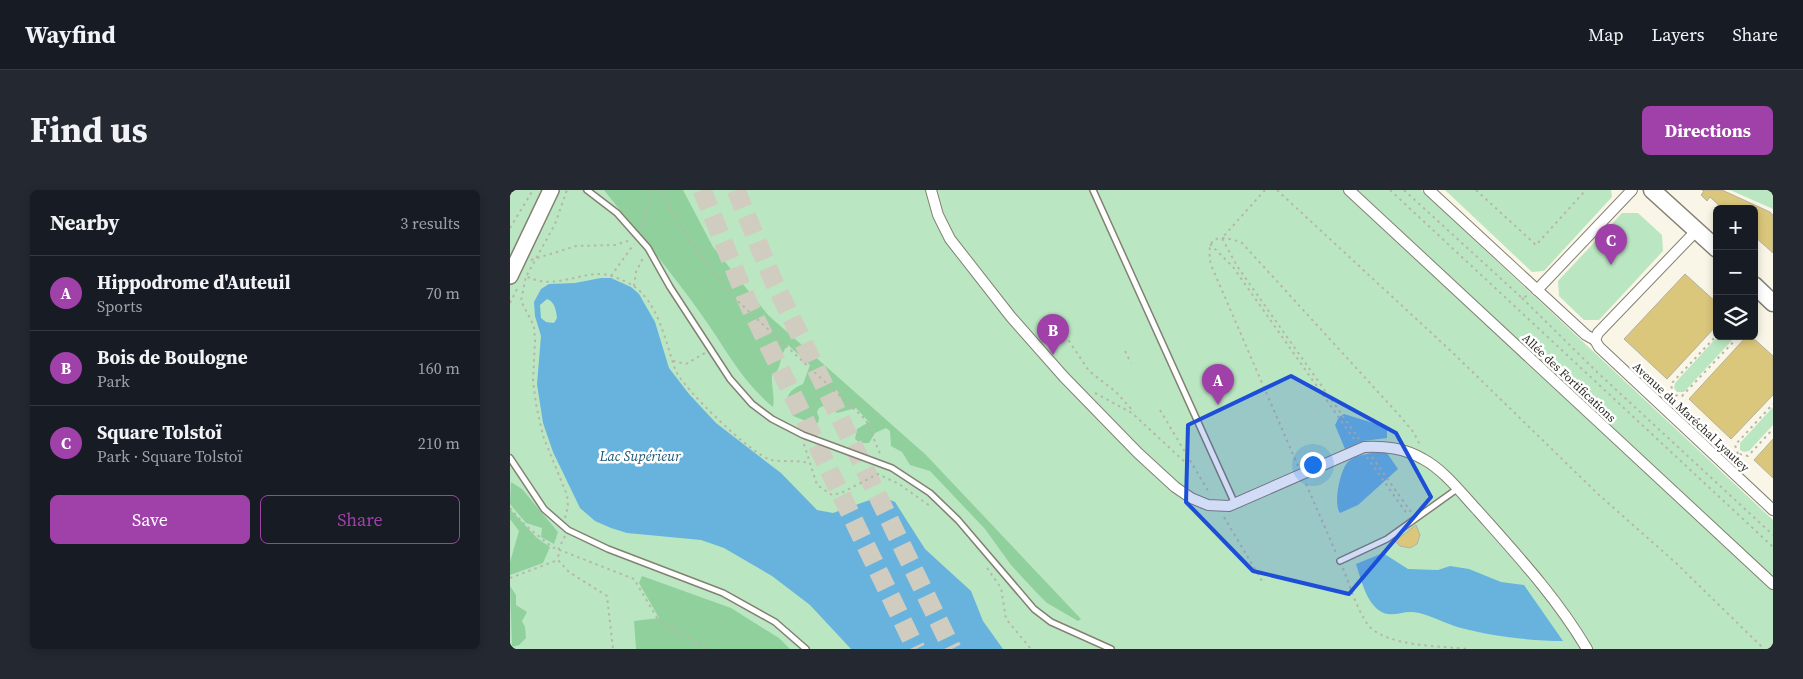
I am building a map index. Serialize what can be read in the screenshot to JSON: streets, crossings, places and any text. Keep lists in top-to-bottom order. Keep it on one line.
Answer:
{"streets":{"street":["Allée des Fortifications","Avenue du Maréchal Lyautey"]},"water":["Lac Supérieur"],"page":{"header":"Wayfind","nav":["Map","Layers","Share"],"title":"Find us","buttons":["Directions",["Save","Share"]],"heading":["Nearby","3 results"],"map_buttons":["+","−"],"pins":["C","B","A"],"list":[{"mark":"A","name":"Hippodrome d'Auteuil","note":"Sports","value":"70 m"},{"mark":"B","name":"Bois de Boulogne","note":"Park","value":"160 m"},{"mark":"C","name":"Square Tolstoï","note":"Park · Square Tolstoï","value":"210 m"}]}}
